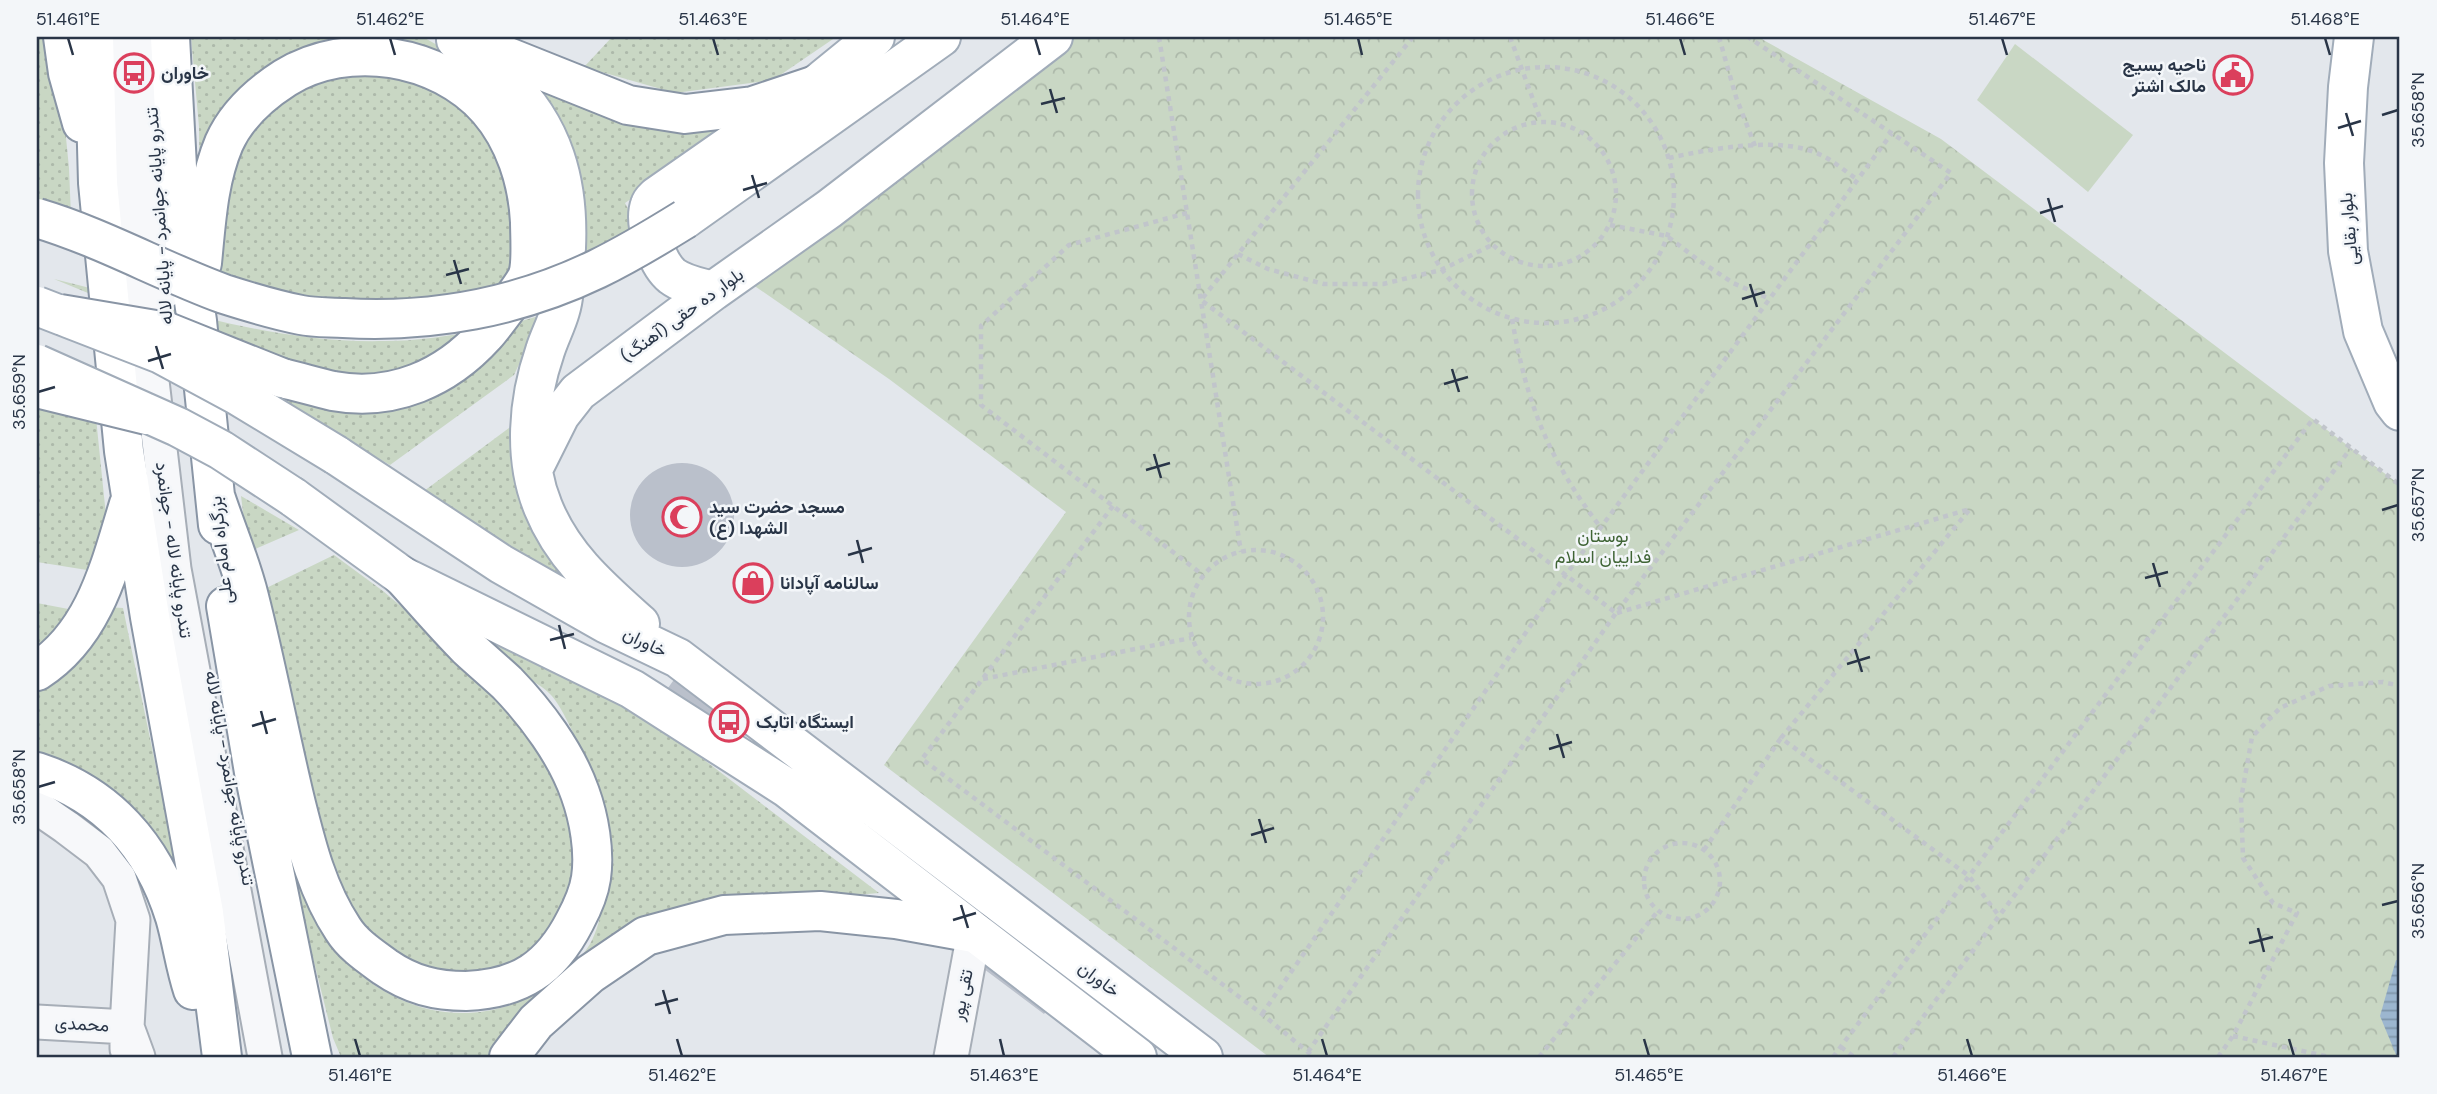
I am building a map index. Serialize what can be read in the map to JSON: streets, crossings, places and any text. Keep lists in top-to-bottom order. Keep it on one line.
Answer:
{"streets":{"main road":["بلوار بقایی","بلوار ده حقی (آهنگ)","بزرگراه امام علی","خاوران"],"street":["تندرو پایانه جوانمرد - پایانه لاله","تندرو پایانه لاله - جوانمرد","تقی پور","محمدی"]},"parks":["بوستان فداییان اسلام"],"places":{"bus stop":["خاوران","ایستگاه اتابک"],"public building":["ناحیه بسیج مالک اشتر"],"mosque":["مسجد حضرت سید الشهدا (ع)"],"shop":["سالنامه آپادانا"]},"coordinates":["51.461°E","51.462°E","51.463°E","51.464°E","51.465°E","51.466°E","51.467°E","51.468°E","35.658°N","35.659°N","35.657°N","35.656°N"]}
